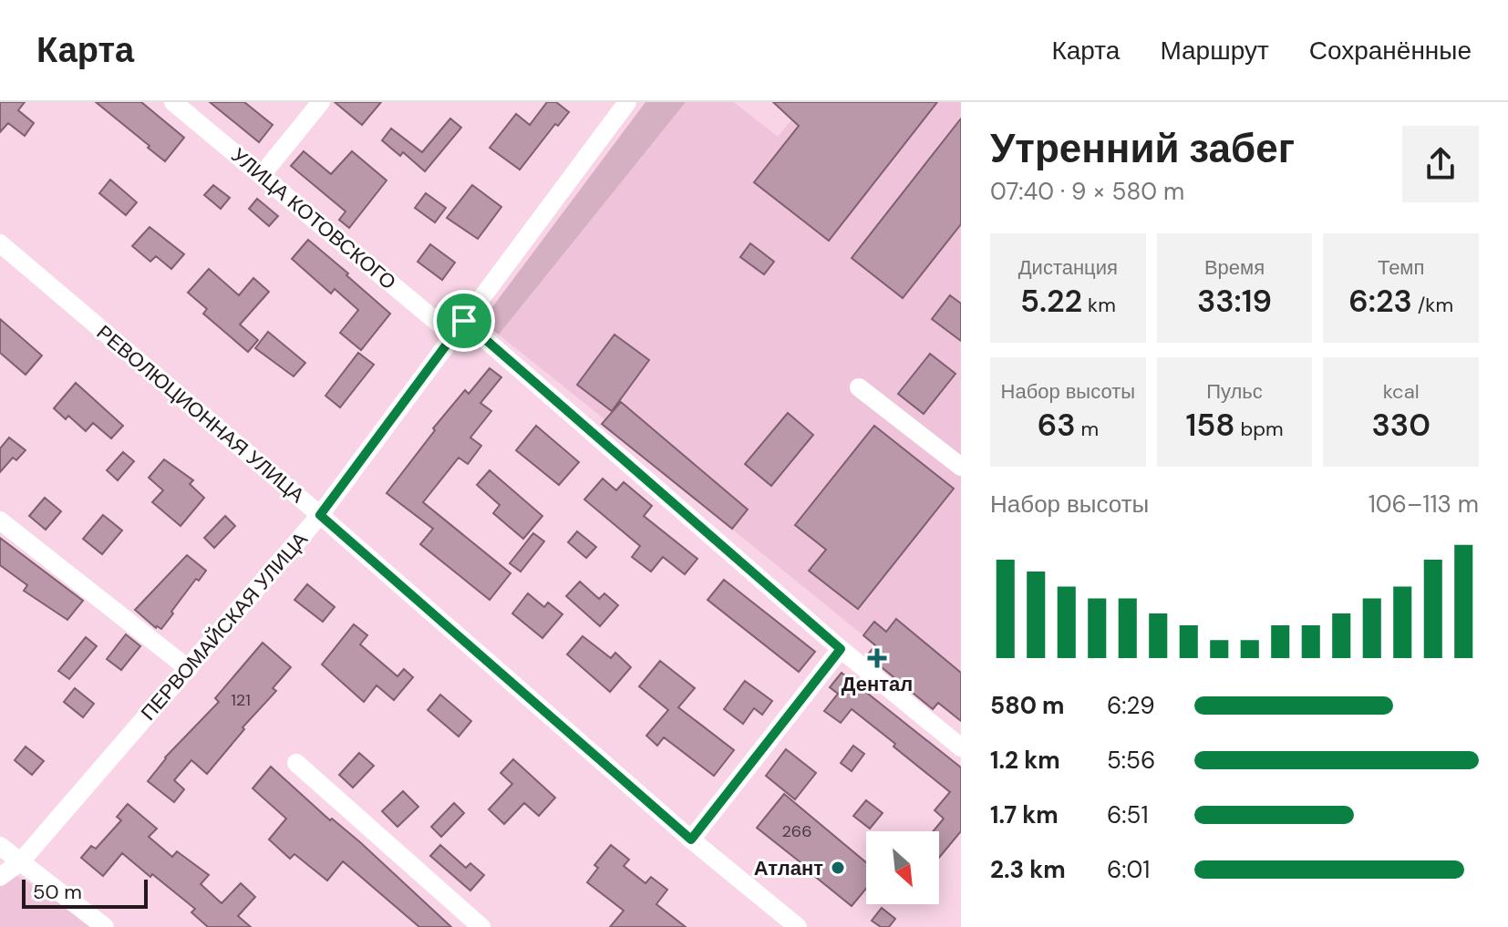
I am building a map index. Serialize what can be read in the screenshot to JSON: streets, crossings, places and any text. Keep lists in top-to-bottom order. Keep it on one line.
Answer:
{"streets":{"street":["УЛИЦА КОТОВСКОГО","РЕВОЛЮЦИОННАЯ УЛИЦА","ПЕРВОМАЙСКАЯ УЛИЦА"]},"crossings":[["УЛИЦА КОТОВСКОГО","ПЕРВОМАЙСКАЯ УЛИЦА"],["РЕВОЛЮЦИОННАЯ УЛИЦА","ПЕРВОМАЙСКАЯ УЛИЦА"]],"places":{"health":["Дентал"],"other":["Атлант"]},"house_numbers":["121","266"],"scale_bar":"50 m","north":"bottom right","page":{"header":"Карта","nav":["Карта","Маршрут","Сохранённые"],"heading":["Утренний забег","07:40 · 9 × 580 m"],"stats":[["Дистанция","5.22 km"],["Время","33:19"],["Темп","6:23 /km"],["Набор высоты","63 m"],["Пульс","158 bpm"],["kcal","330"]],"chart":["Набор высоты","106–113 m"],"list":[{"name":"580 m","note":"6:29"},{"name":"1.2 km","note":"5:56"},{"name":"1.7 km","note":"6:51"},{"name":"2.3 km","note":"6:01"}],"scale":"50 m"}}
